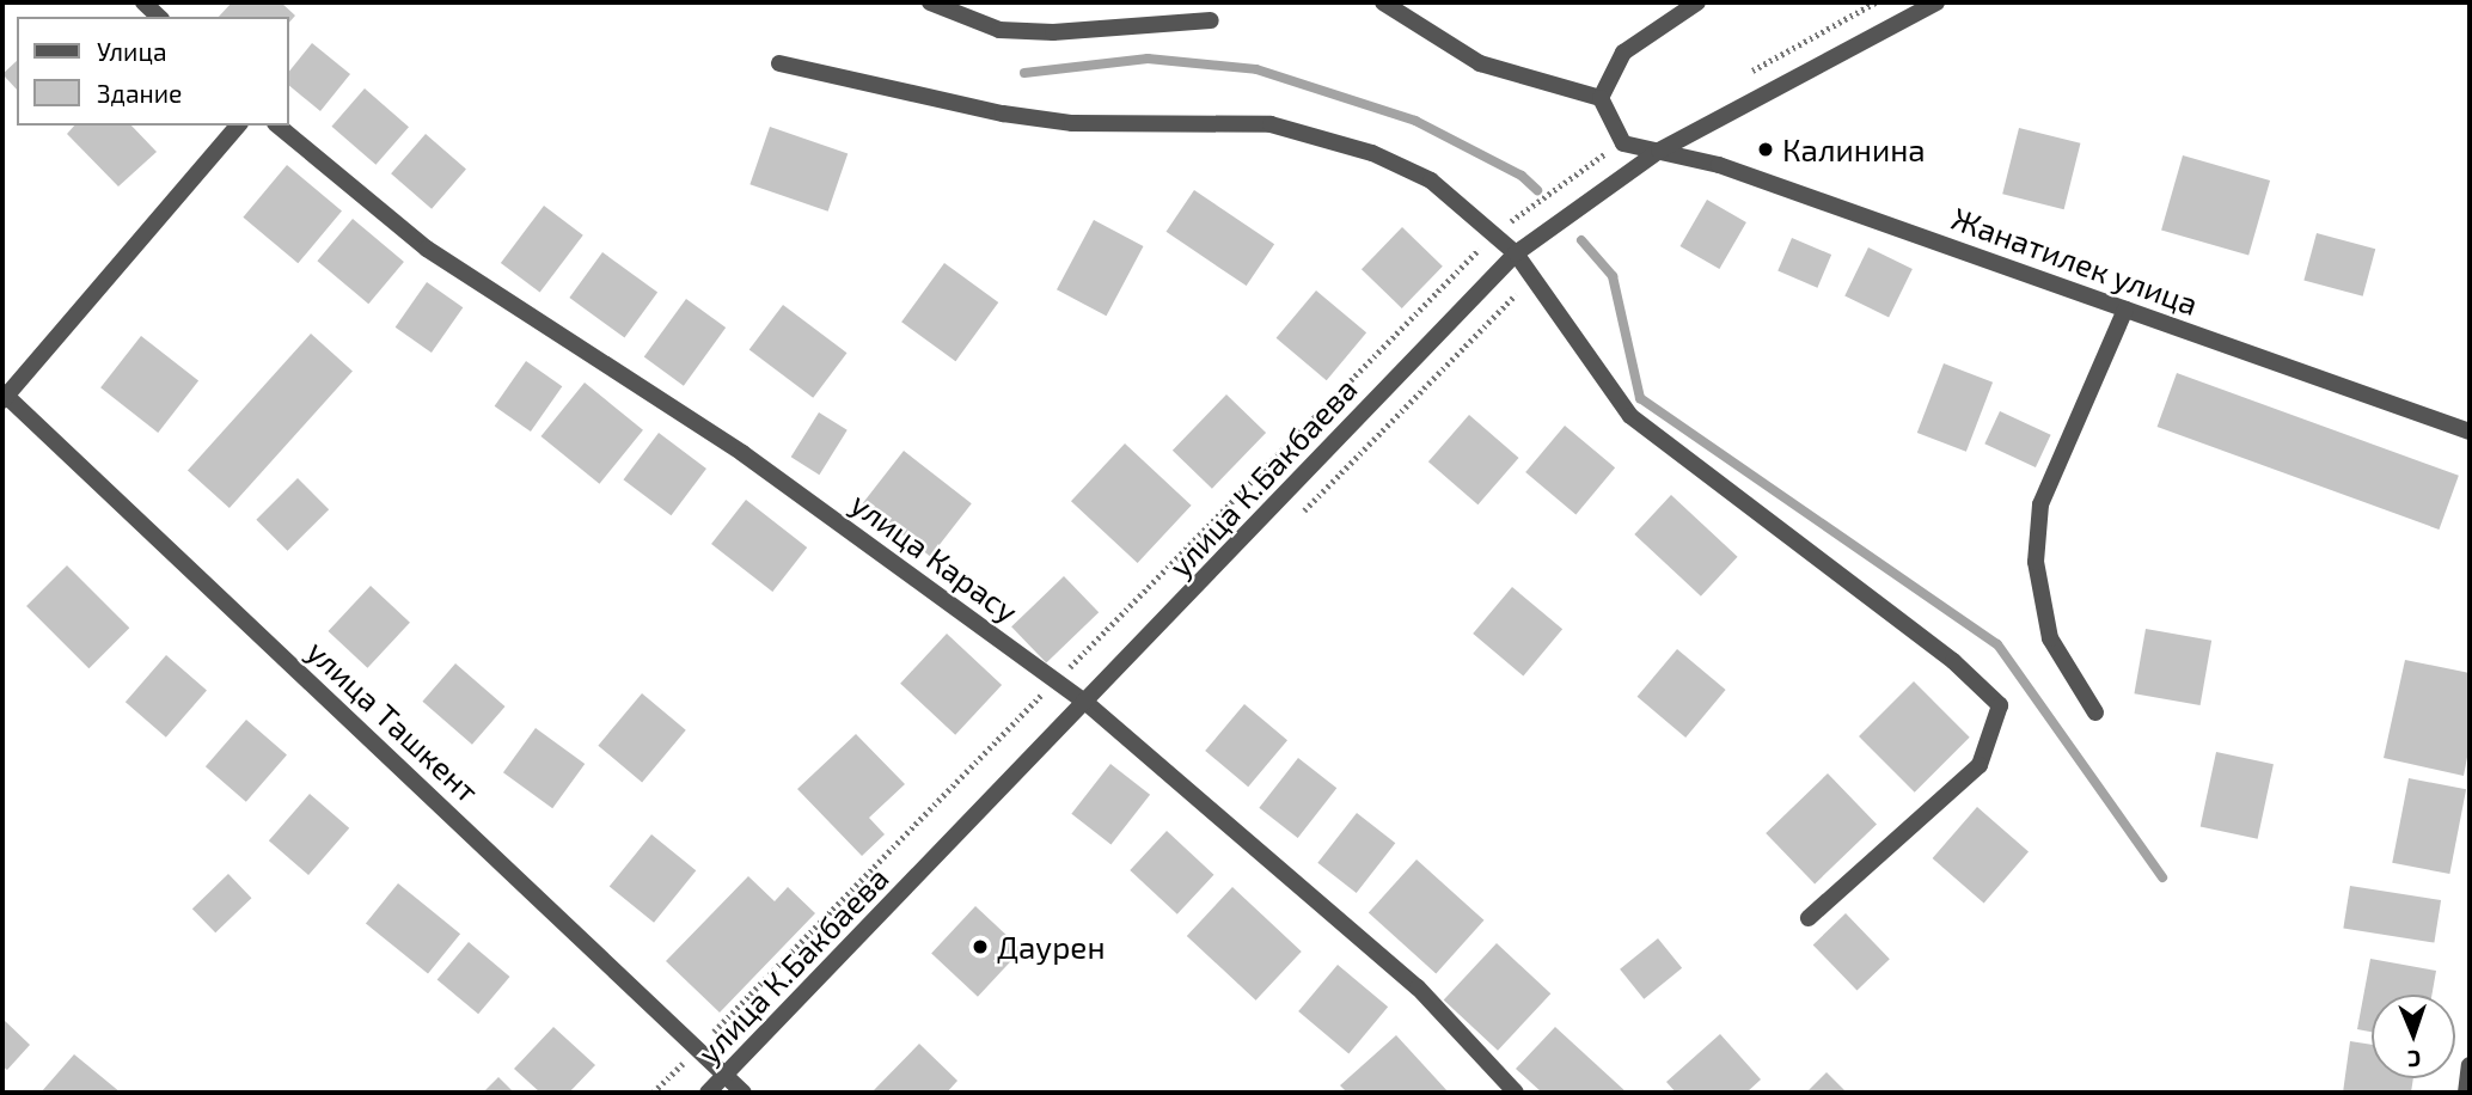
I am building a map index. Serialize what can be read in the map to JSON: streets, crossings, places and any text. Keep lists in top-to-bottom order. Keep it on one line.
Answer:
{"streets":{"street":["Жанатилек улица","улица К.Бакбаева","улица Карасу","улица Ташкент"]},"crossings":[["Жанатилек улица","улица К.Бакбаева"],["улица К.Бакбаева","улица Карасу"],["улица К.Бакбаева","улица Ташкент"]],"places":["Калинина","Даурен"],"legend":["Улица","Здание"],"north":"bottom"}
